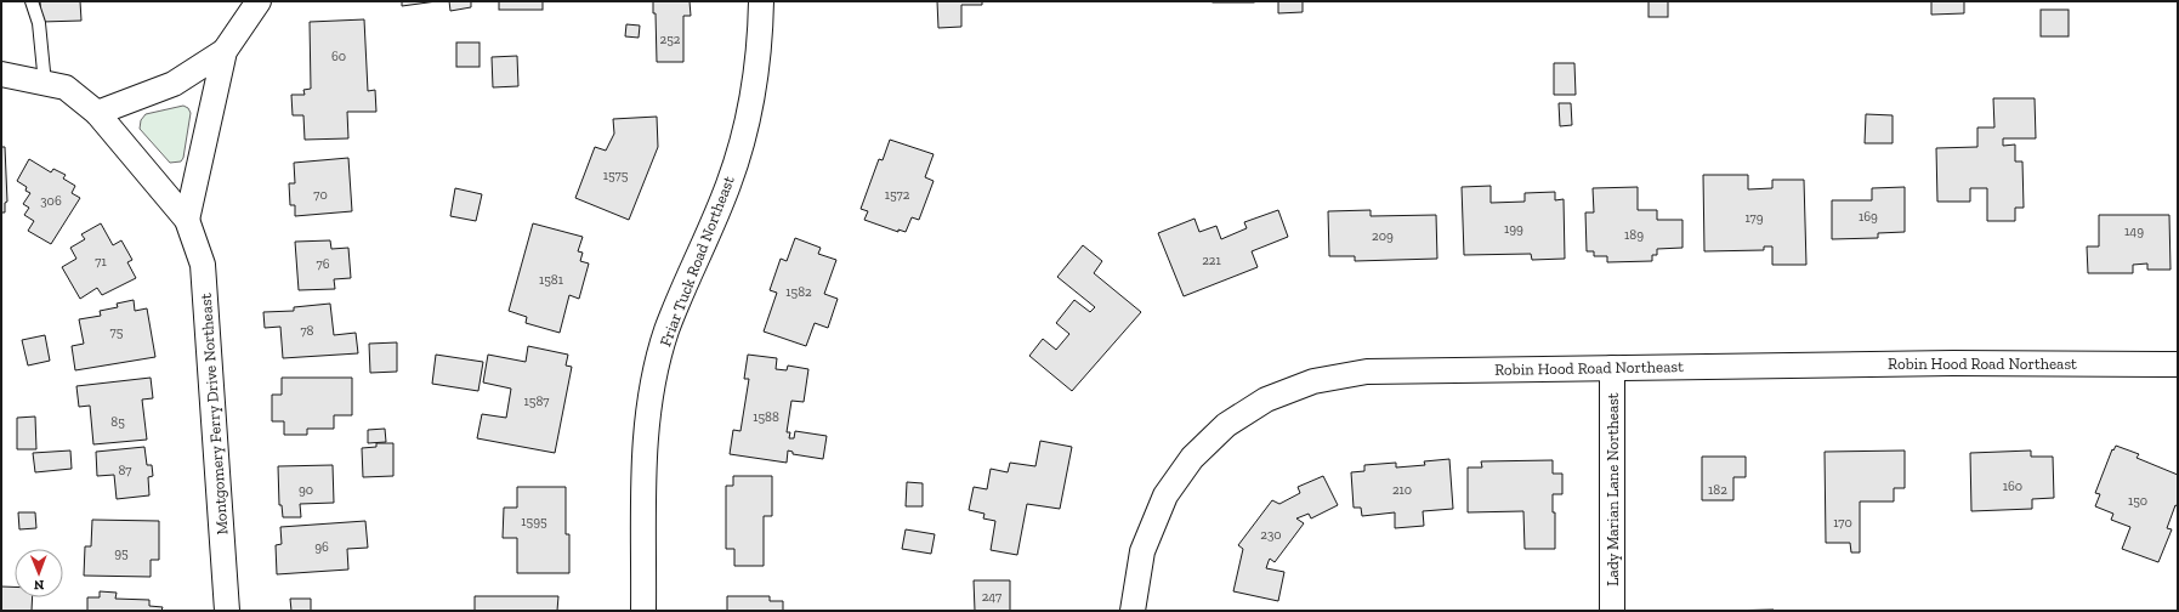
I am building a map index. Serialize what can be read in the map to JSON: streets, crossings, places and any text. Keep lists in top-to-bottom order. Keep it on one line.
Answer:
{"streets":{"street":["Friar Tuck Road Northeast","Robin Hood Road Northeast","Montgomery Ferry Drive Northeast","Lady Marian Lane Northeast"]},"crossings":[["Robin Hood Road Northeast","Lady Marian Lane Northeast"]],"house_numbers":["252","60","1575","70","1572","306","169","179","199","149","189","209","221","71","76","1581","1582","78","75","1587","1588","85","87","160","90","210","182","150","1595","170","230","96","95","247"],"north":"bottom"}
